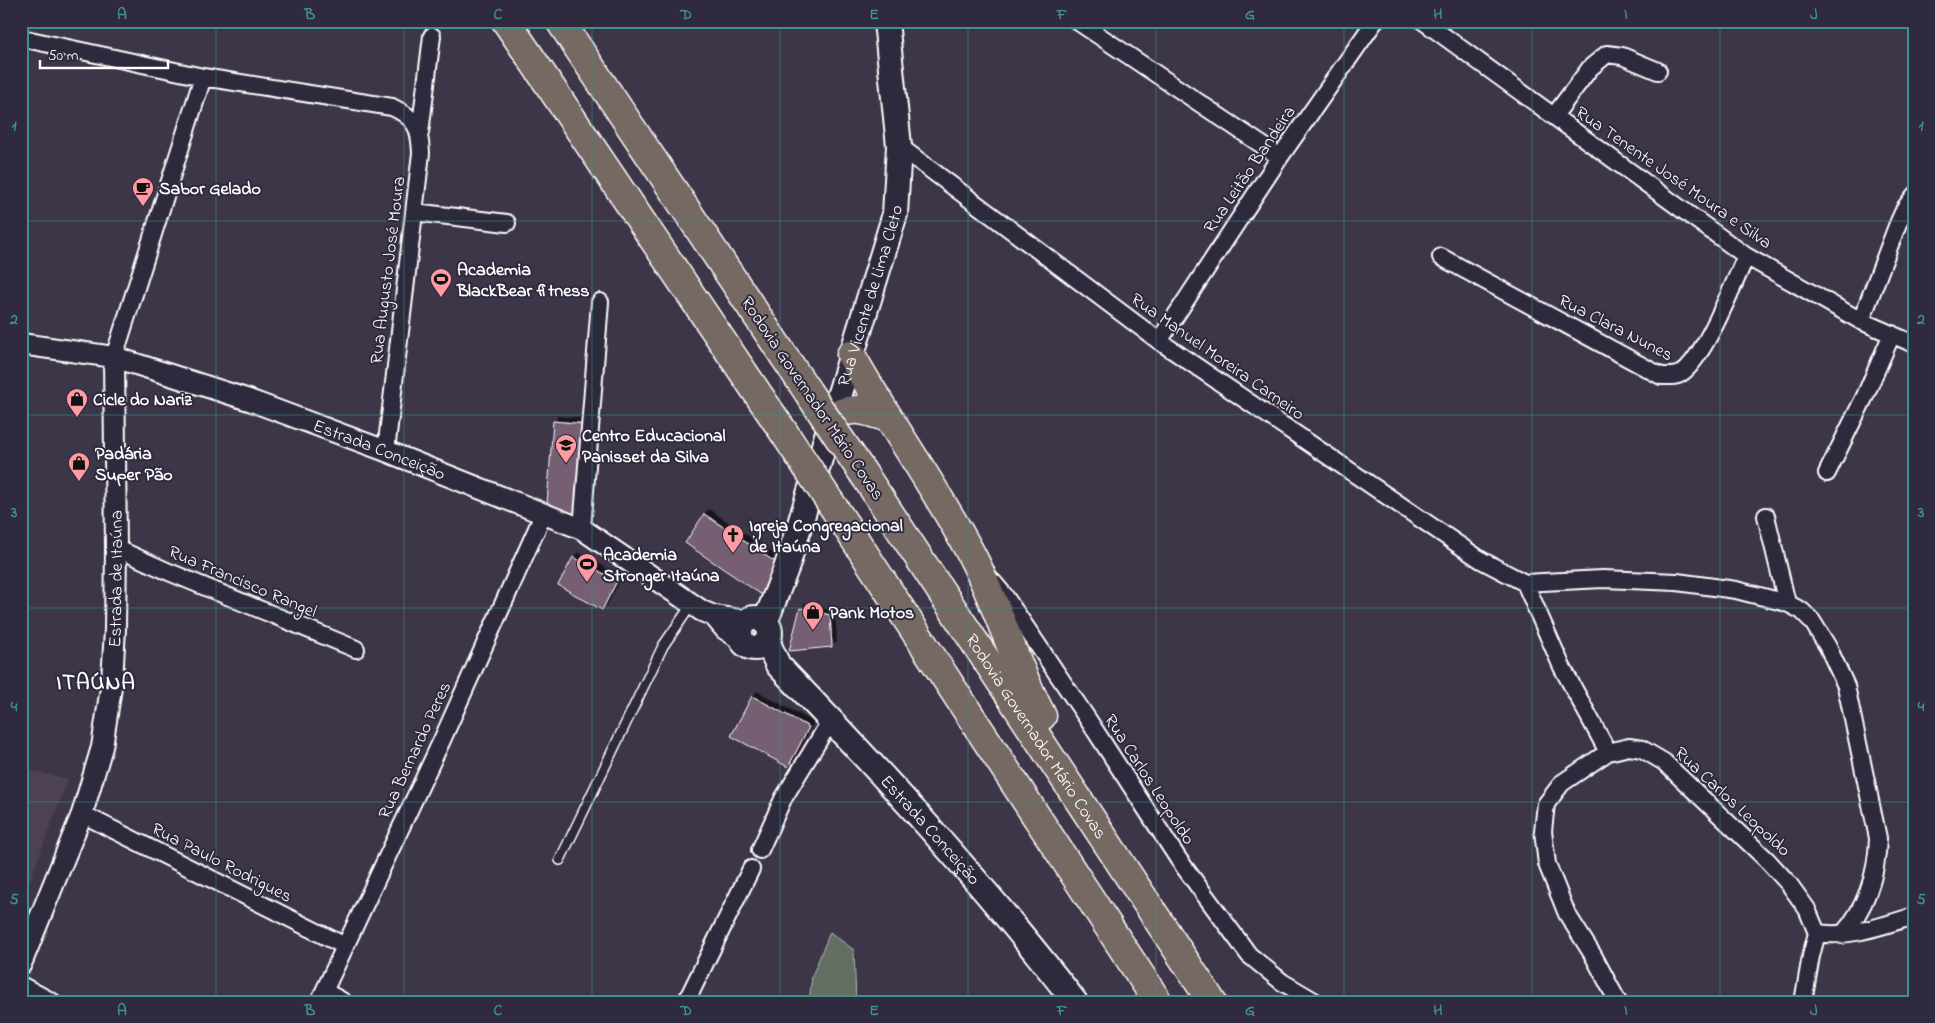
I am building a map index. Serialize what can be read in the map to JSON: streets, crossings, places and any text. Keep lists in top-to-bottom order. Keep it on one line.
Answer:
{"streets":{"highway":["Rodovia Governador Mário Covas"],"main road":["Rua Vicente de Lima Cleto","Estrada Conceição"],"street":["Rua Leitão Bandeira","Rua Tenente José Moura e Silva","Rua Augusto José Moura","Rua Clara Nunes","Rua Manuel Moreira Carneiro","Estrada de Itaúna","Rua Francisco Rangel","Rua Bernardo Peres","Rua Carlos Leopoldo","Rua Paulo Rodrigues"]},"crossings":[["Rua Leitão Bandeira","Rua Manuel Moreira Carneiro"],["Rua Tenente José Moura e Silva","Rua Clara Nunes"],["Rua Augusto José Moura","Estrada Conceição"],["Rua Vicente de Lima Cleto","Rua Manuel Moreira Carneiro"],["Rua Vicente de Lima Cleto","Estrada Conceição"],["Estrada Conceição","Estrada de Itaúna"],["Estrada Conceição","Rua Bernardo Peres"],["Estrada de Itaúna","Rua Francisco Rangel"],["Estrada de Itaúna","Rua Paulo Rodrigues"],["Rua Bernardo Peres","Rua Paulo Rodrigues"]],"districts":["ITAÚNA"],"places":{"cafe":["Sabor Gelado"],"sports":["Academia BlackBear fitness","Academia Stronger Itaúna"],"shop":["Cicle do Nariz","Padária Super Pão","Pank Motos"],"school or university":["Centro Educacional Panisset da Silva"],"church":["Igreja Congregacional de Itaúna"]},"scale_bar":"50 m","grid":{"columns":["A","B","C","D","E","F","G","H","I","J"],"rows":["1","2","3","4","5"]}}
